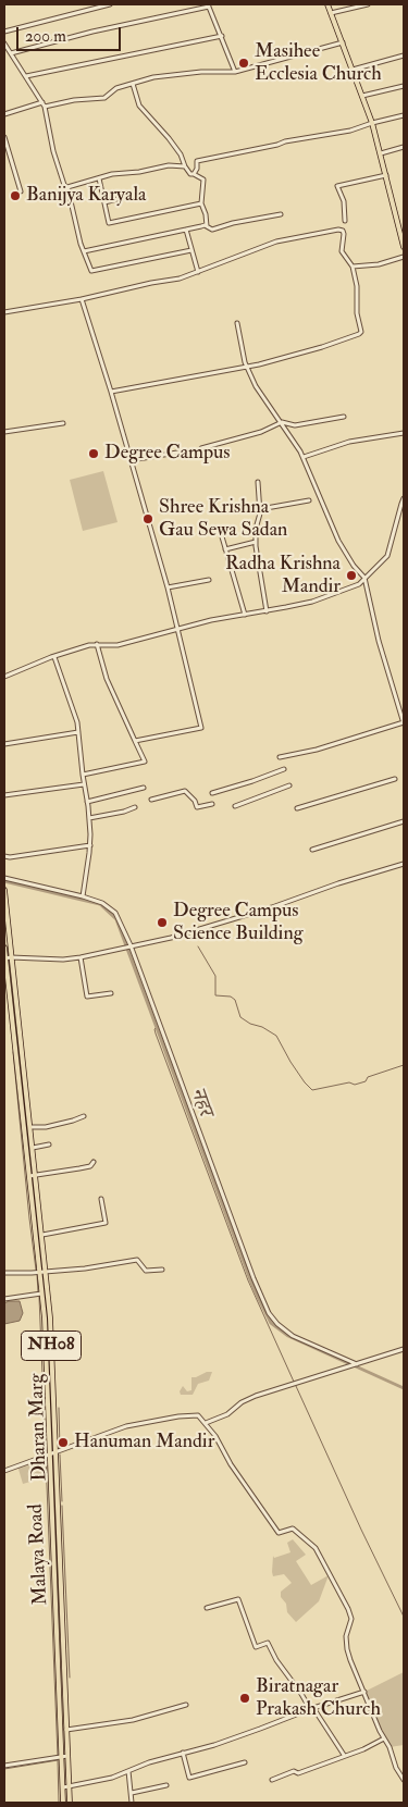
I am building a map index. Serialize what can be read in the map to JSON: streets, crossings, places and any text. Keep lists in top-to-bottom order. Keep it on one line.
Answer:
{"streets":{"main road":["NH08","Dharan Marg","Malaya Road"]},"water":["नहर"],"places":["Masihee Ecclesia Church","Banijya Karyala","Degree Campus","Shree Krishna Gau Sewa Sadan","Radha Krishna Mandir","Degree Campus Science Building","Hanuman Mandir","Biratnagar Prakash Church"],"scale_bar":"200 m"}
